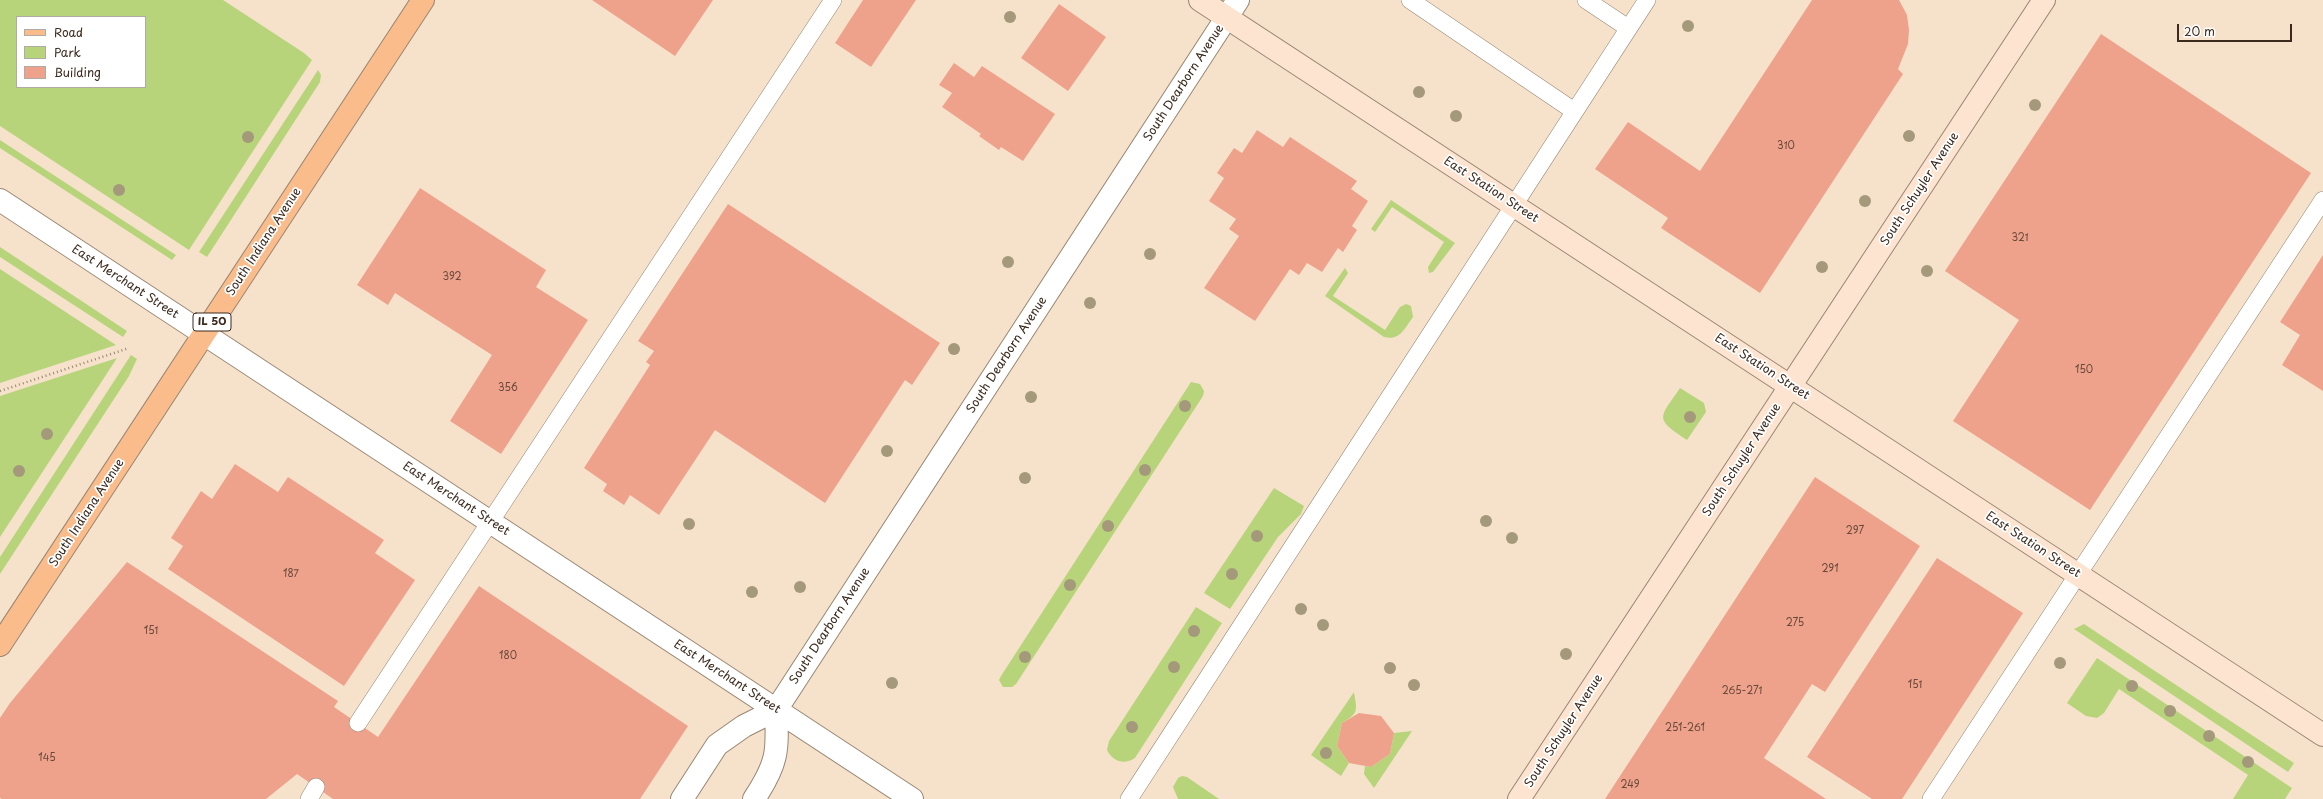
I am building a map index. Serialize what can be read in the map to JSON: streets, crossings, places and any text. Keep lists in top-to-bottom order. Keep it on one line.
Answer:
{"streets":{"main road":["South Schuyler Avenue","East Station Street","South Indiana Avenue","IL 50"],"street":["South Dearborn Avenue","East Merchant Street"]},"crossings":[["South Dearborn Avenue","East Station Street"],["South Dearborn Avenue","East Merchant Street"],["South Schuyler Avenue","East Station Street"],["South Indiana Avenue","East Merchant Street"]],"house_numbers":["310","321","392","150","356","297","291","187","275","151","180","151","265-271","251-261","145","249"],"legend":["Road","Park","Building"],"scale_bar":"20 m"}
